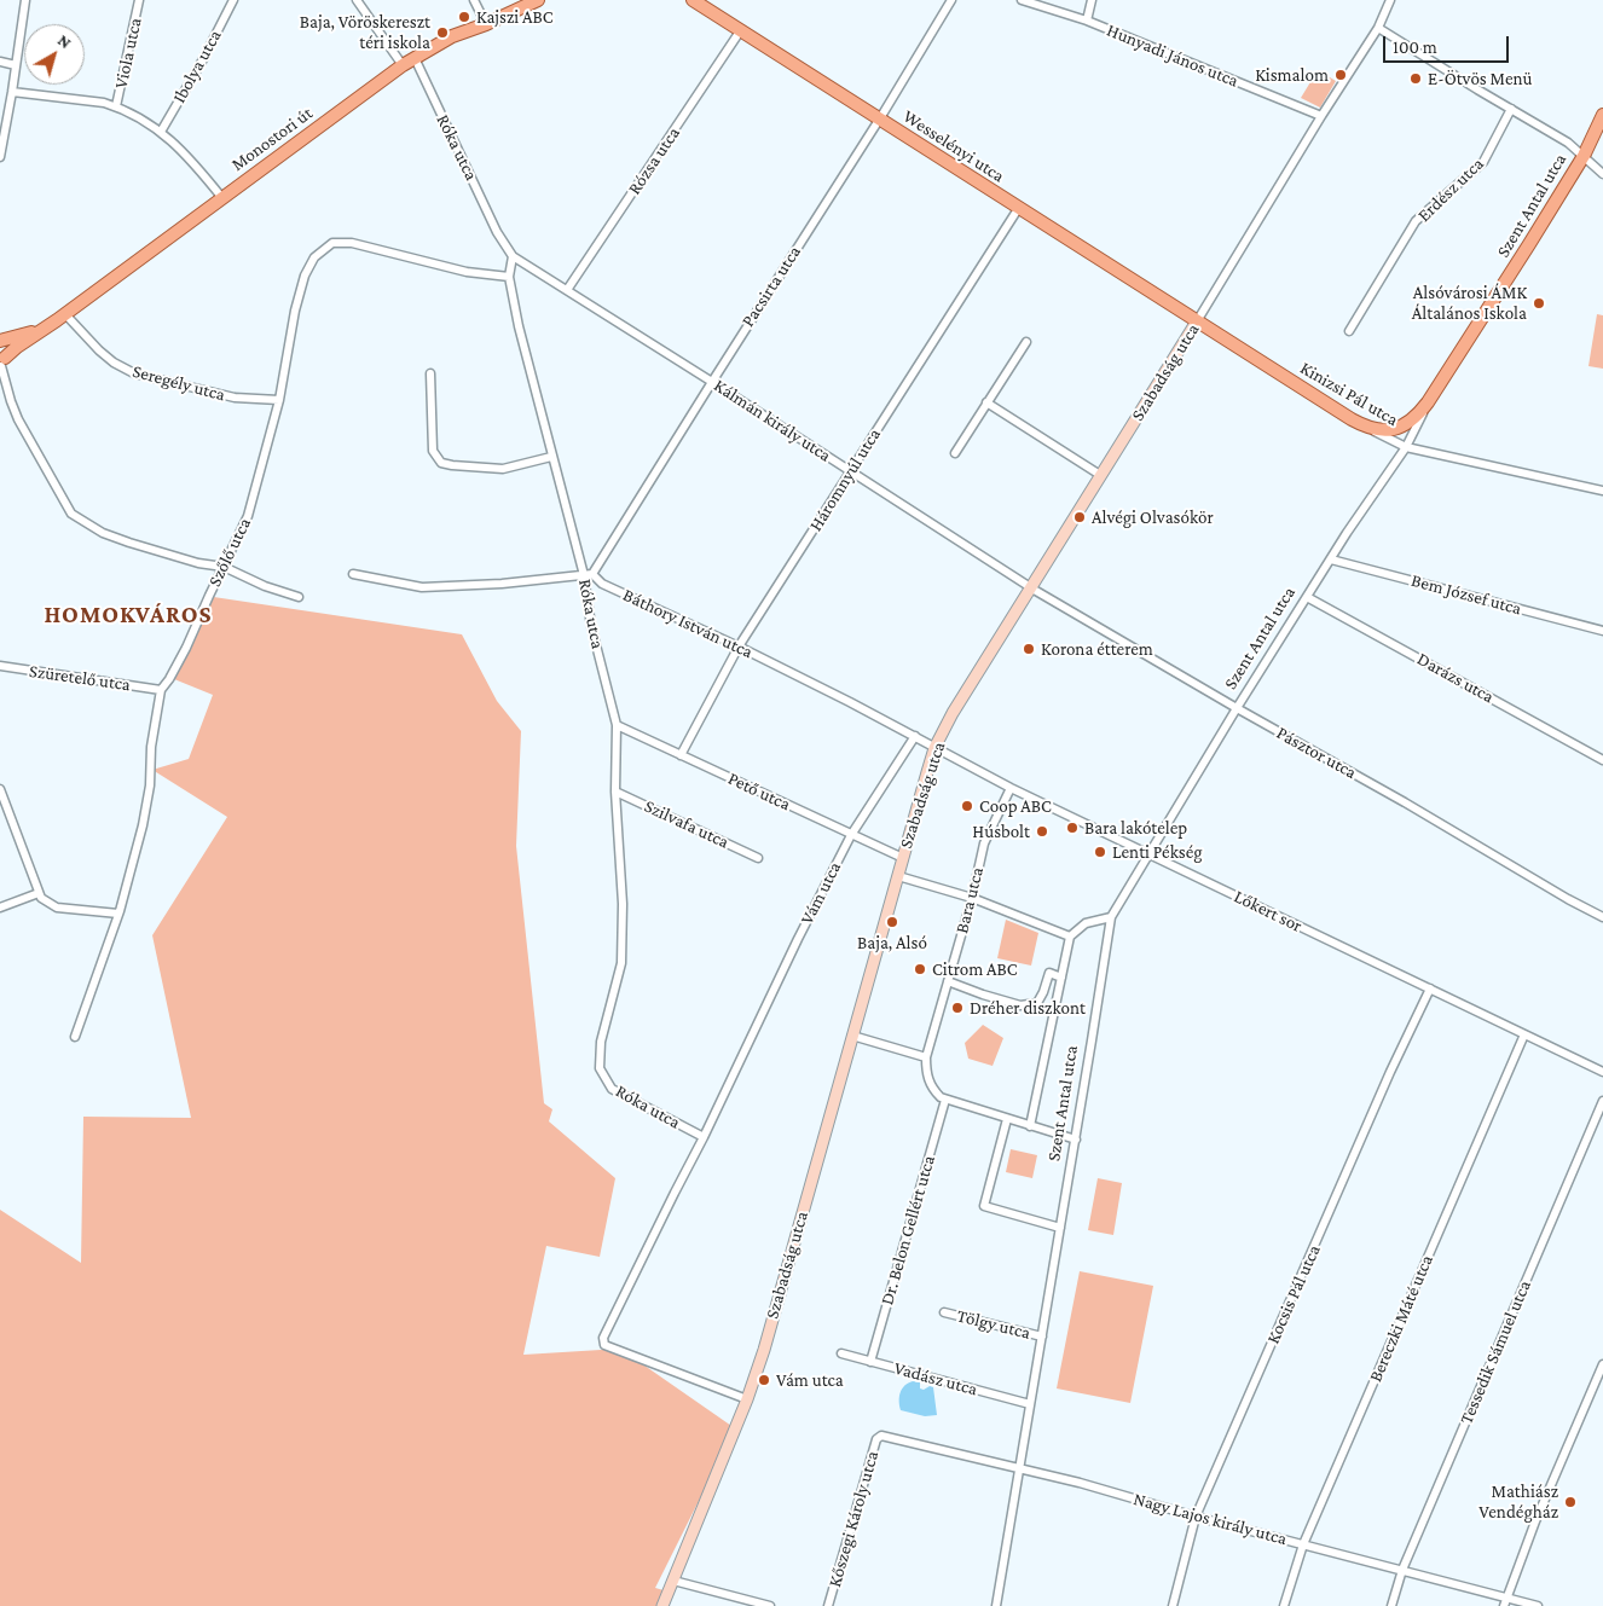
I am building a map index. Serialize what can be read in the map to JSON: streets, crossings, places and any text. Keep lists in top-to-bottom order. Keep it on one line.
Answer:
{"streets":{"main road":["Monostori út","Wesselényi utca","Szent Antal utca","Szabadság utca","Kinizsi Pál utca"],"street":["Viola utca","Hunyadi János utca","Ibolya utca","Róka utca","Rózsa utca","Erdész utca","Pacsirta utca","Seregély utca","Kálmán király utca","Háromnyúl utca","Szőlő utca","Bem József utca","Báthory István utca","Szüretelő utca","Darázs utca","Pásztor utca","Pető utca","Szilvafa utca","Vám utca","Bara utca","Lőkert sor","Dr. Belon Gellért utca","Kocsis Pál utca","Bereczki Máté utca","Tölgy utca","Tessedik Sámuel utca","Vadász utca","Kőszegi Károly utca","Nagy Lajos király utca"]},"crossings":[["Hunyadi János utca","Szabadság utca"],["Monostori út","Róka utca"],["Monostori út","Seregély utca"],["Wesselényi utca","Rózsa utca"],["Wesselényi utca","Pacsirta utca"],["Wesselényi utca","Szabadság utca"],["Wesselényi utca","Kinizsi Pál utca"],["Wesselényi utca","Háromnyúl utca"],["Róka utca","Pacsirta utca"],["Róka utca","Kálmán király utca"],["Róka utca","Szőlő utca"],["Róka utca","Báthory István utca"],["Róka utca","Pető utca"],["Róka utca","Szilvafa utca"],["Róka utca","Vám utca"],["Rózsa utca","Kálmán király utca"],["Szent Antal utca","Kinizsi Pál utca"],["Szent Antal utca","Bem József utca"],["Szent Antal utca","Darázs utca"],["Szent Antal utca","Pásztor utca"],["Szent Antal utca","Lőkert sor"],["Szent Antal utca","Tölgy utca"],["Szent Antal utca","Vadász utca"],["Szent Antal utca","Nagy Lajos király utca"],["Pacsirta utca","Kálmán király utca"],["Pacsirta utca","Báthory István utca"],["Szabadság utca","Kinizsi Pál utca"],["Szabadság utca","Kálmán király utca"],["Szabadság utca","Báthory István utca"],["Szabadság utca","Pásztor utca"],["Szabadság utca","Pető utca"],["Szabadság utca","Vám utca"],["Szabadság utca","Lőkert sor"],["Seregély utca","Szőlő utca"],["Kálmán király utca","Háromnyúl utca"],["Kálmán király utca","Pásztor utca"],["Háromnyúl utca","Báthory István utca"],["Háromnyúl utca","Pető utca"],["Szőlő utca","Szüretelő utca"],["Báthory István utca","Vám utca"],["Báthory István utca","Lőkert sor"],["Pető utca","Vám utca"],["Bara utca","Lőkert sor"],["Bara utca","Dr. Belon Gellért utca"],["Lőkert sor","Kocsis Pál utca"],["Lőkert sor","Bereczki Máté utca"],["Dr. Belon Gellért utca","Vadász utca"],["Kocsis Pál utca","Nagy Lajos király utca"],["Bereczki Máté utca","Nagy Lajos király utca"],["Tessedik Sámuel utca","Nagy Lajos király utca"],["Kőszegi Károly utca","Nagy Lajos király utca"]],"districts":["HOMOKVÁROS"],"places":["Kajszi ABC","Baja, Vöröskereszt téri iskola","Kismalom","E-Ötvös Menü","Alsóvárosi ÁMK Általános Iskola","Alvégi Olvasókör","Korona étterem","Coop ABC","Bara lakótelep","Húsbolt","Lenti Pékség","Baja, Alsó","Citrom ABC","Dréher diszkont","Vám utca","Mathiász Vendégház"],"scale_bar":"100 m","north":"top right"}
